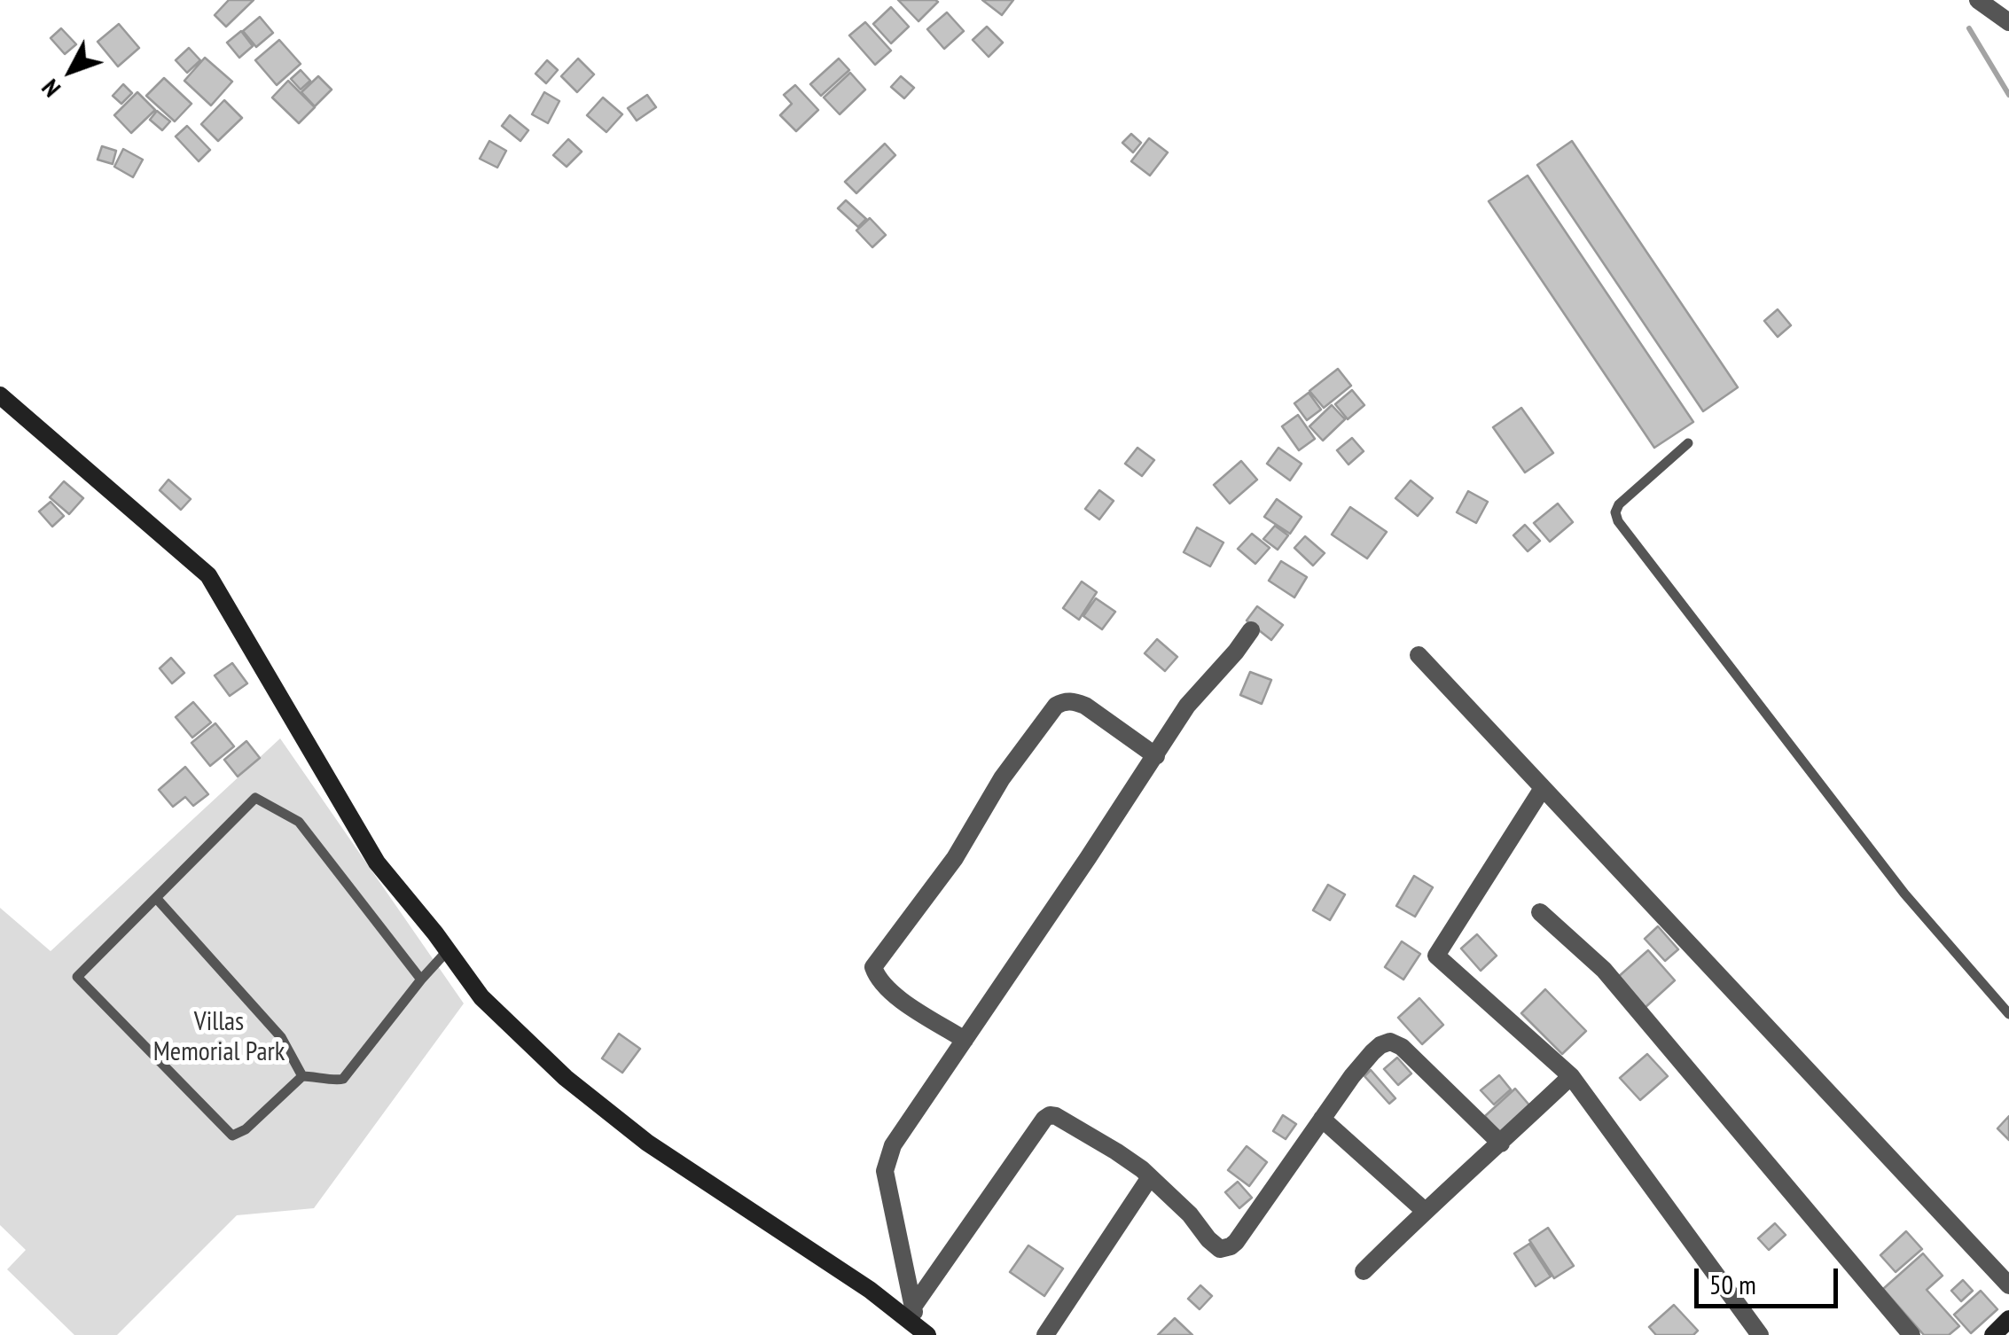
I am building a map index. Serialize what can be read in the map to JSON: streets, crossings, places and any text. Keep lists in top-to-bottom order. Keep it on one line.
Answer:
{"parks":["Villas Memorial Park"],"scale_bar":"50 m","north":"bottom left"}
